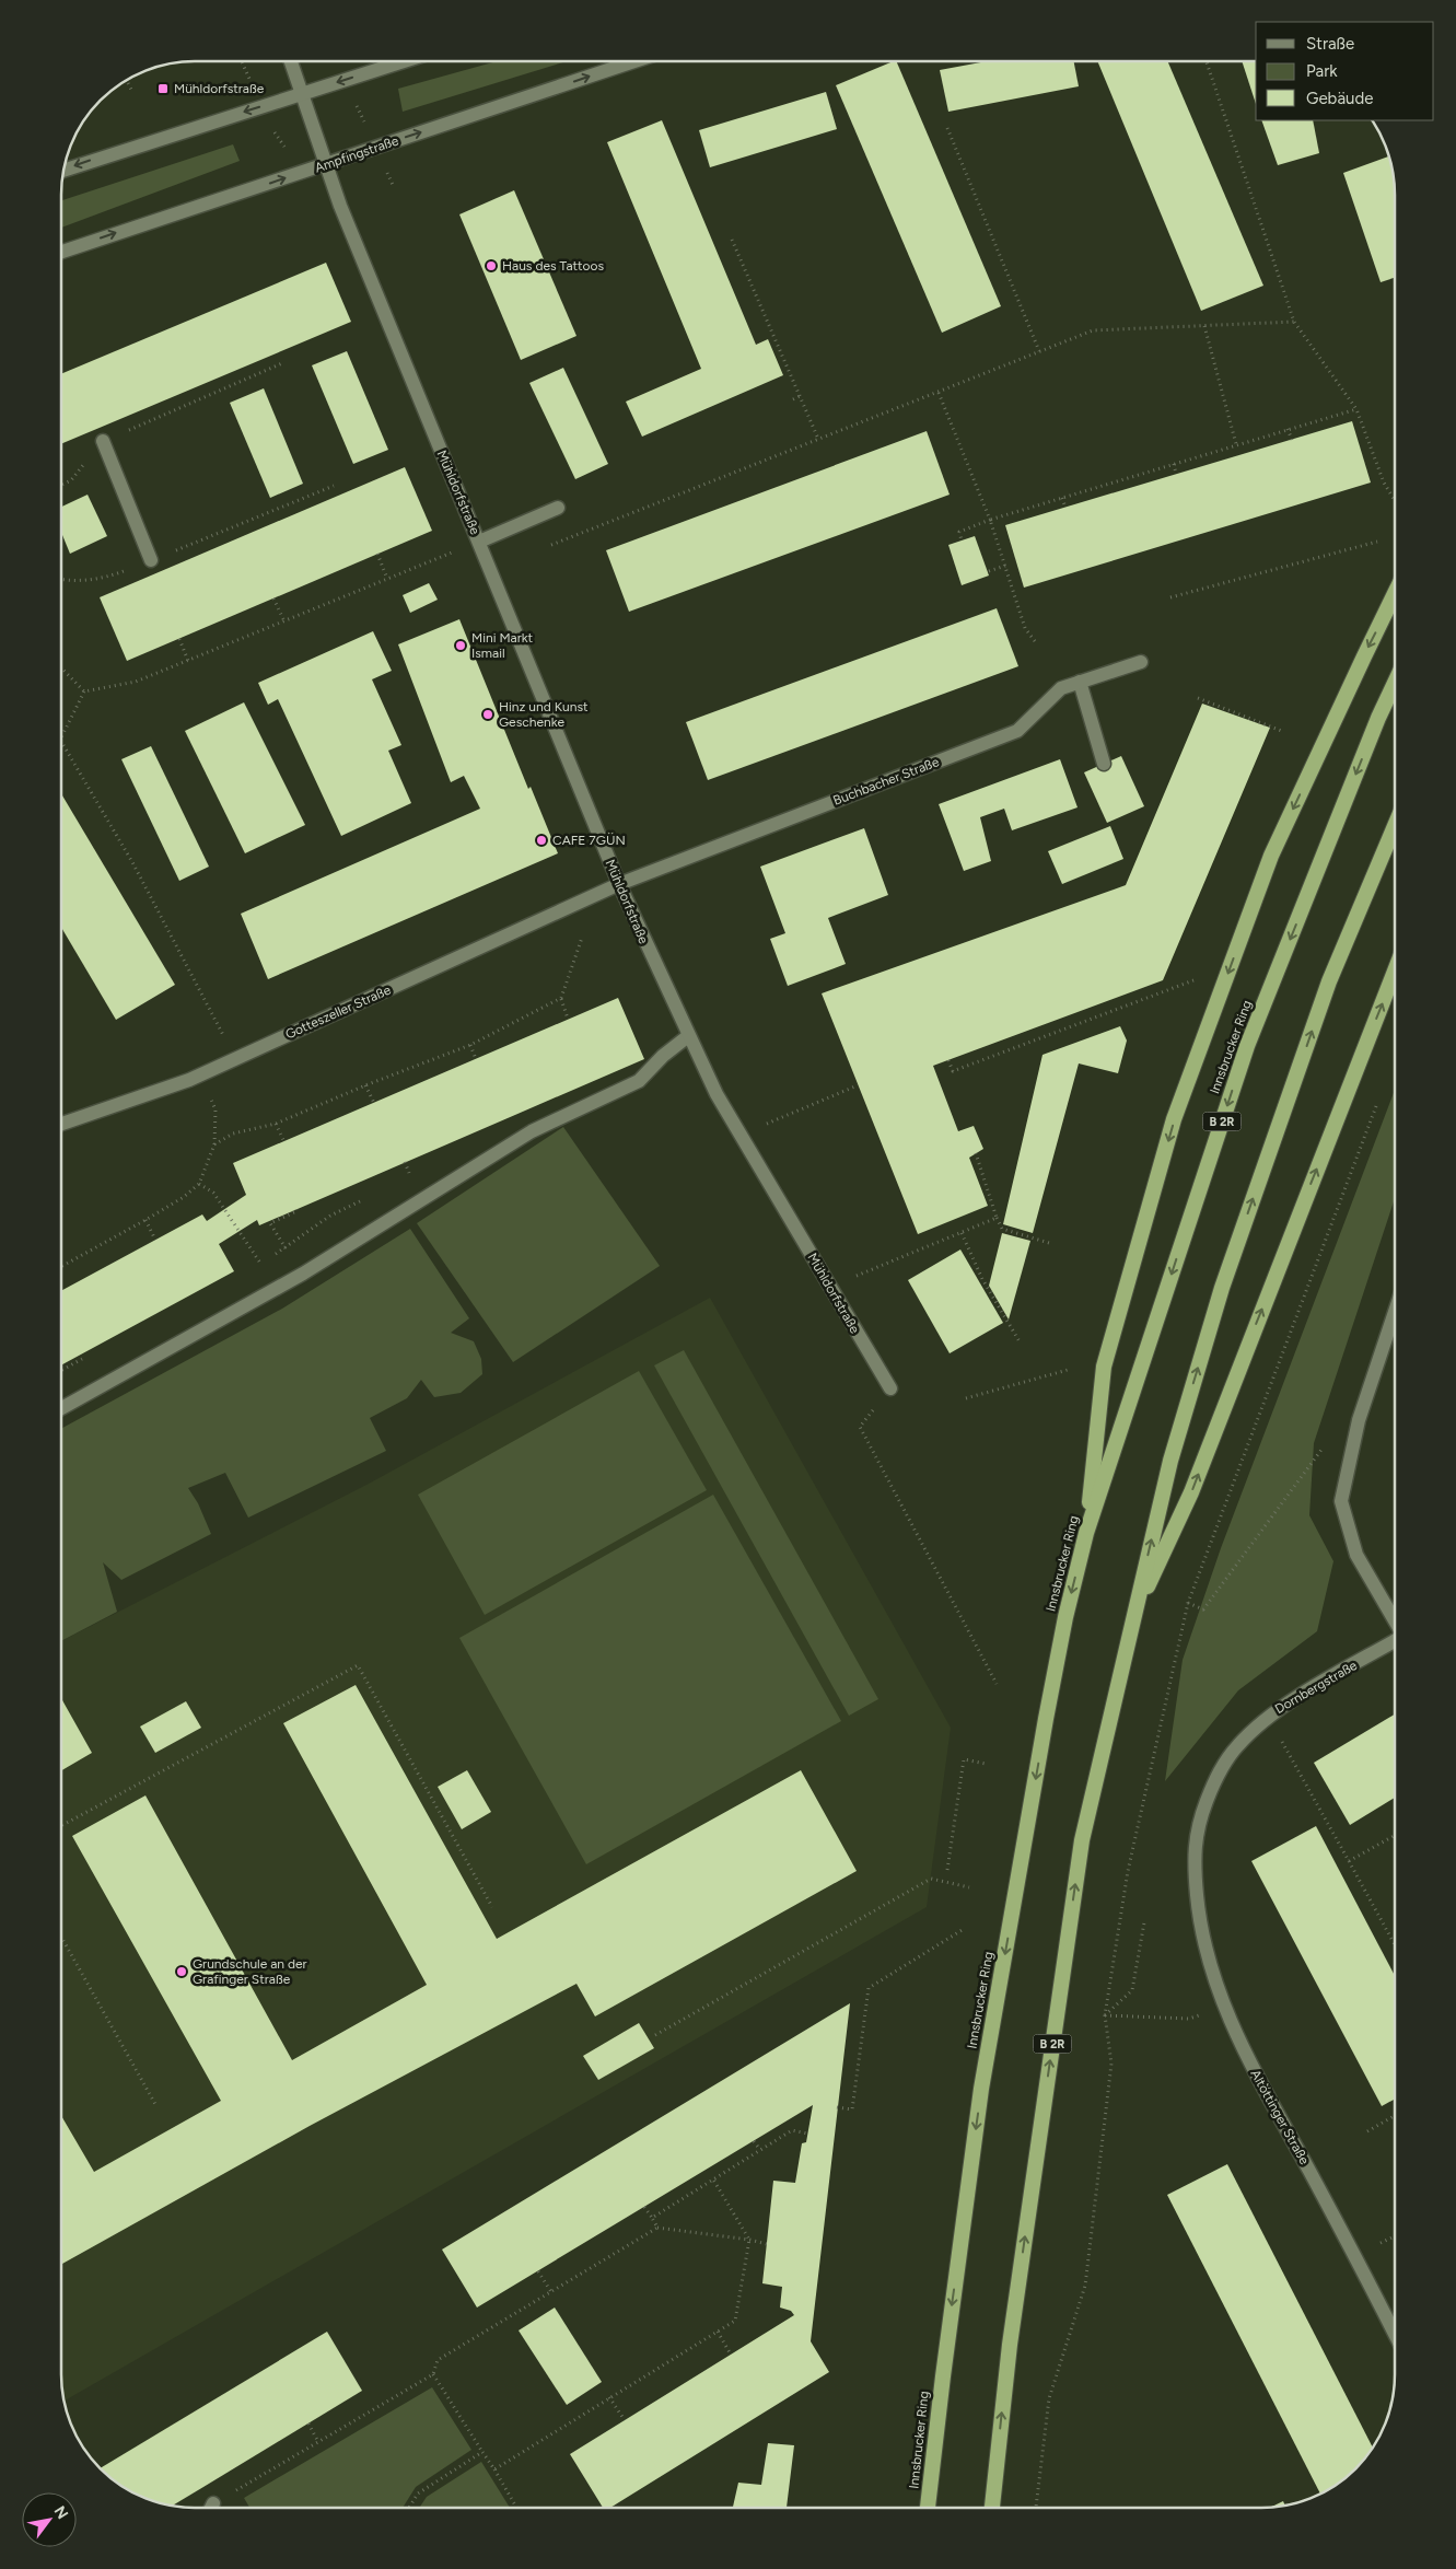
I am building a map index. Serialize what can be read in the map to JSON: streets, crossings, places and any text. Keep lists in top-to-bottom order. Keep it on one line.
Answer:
{"streets":{"highway":["Innsbrucker Ring","B 2R"],"street":["Ampfingstraße","Mühldorfstraße","Buchbacher Straße","Gotteszeller Straße","Dornbergstraße","Altöttinger Straße"]},"crossings":[["Ampfingstraße","Mühldorfstraße"],["Mühldorfstraße","Buchbacher Straße"],["Mühldorfstraße","Gotteszeller Straße"],["Buchbacher Straße","Gotteszeller Straße"],["Dornbergstraße","Altöttinger Straße"]],"places":{"transit":["Mühldorfstraße"],"other":["Haus des Tattoos","Mini Markt Ismail","Hinz und Kunst Geschenke","CAFE 7GÜN","Grundschule an der Grafinger Straße"]},"legend":["Straße","Park","Gebäude"],"north":"top right"}
